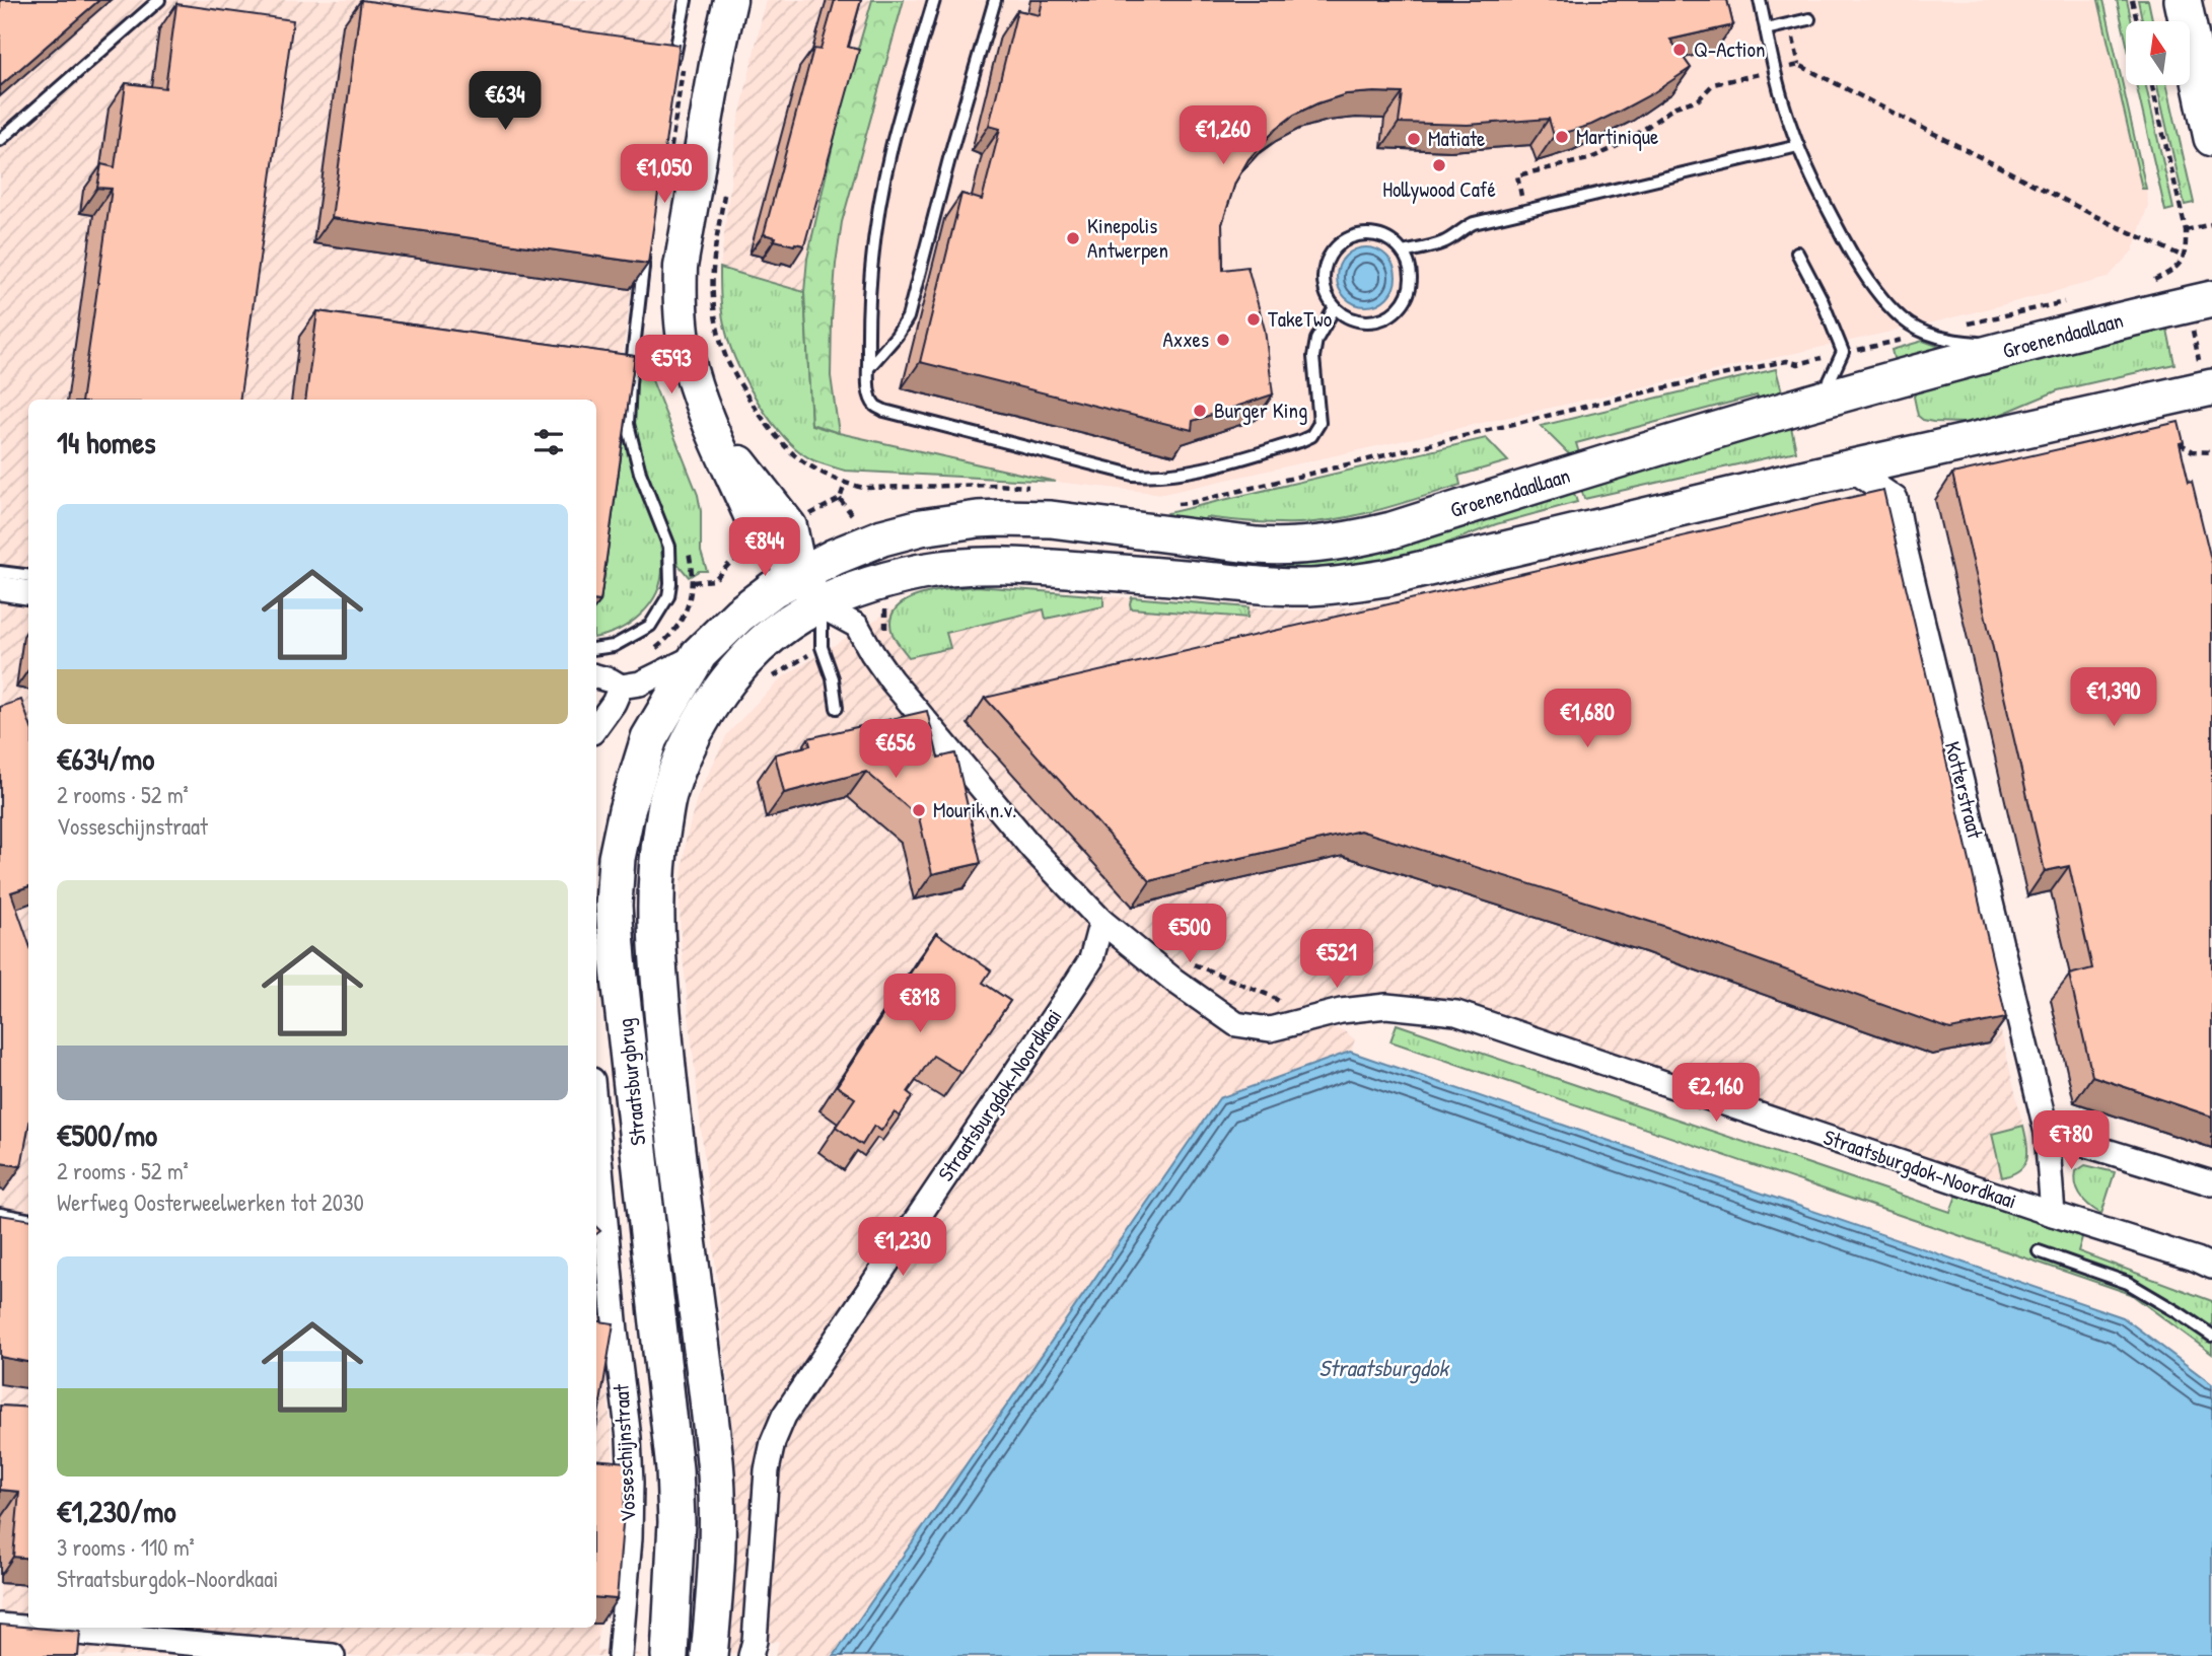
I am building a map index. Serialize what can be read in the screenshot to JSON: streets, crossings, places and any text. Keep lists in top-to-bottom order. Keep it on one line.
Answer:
{"streets":{"main road":["Groenendaallaan","Straatsburgbrug"],"street":["Kotterstraat","Straatsburgdok-Noordkaai","Vosseschijnstraat"]},"crossings":[["Groenendaallaan","Straatsburgbrug"],["Kotterstraat","Straatsburgdok-Noordkaai"]],"water":["Straatsburgdok"],"places":["Q-Action","Martinique","Matiate","Hollywood Café","Kinepolis Antwerpen","TakeTwo","Axxes","Burger King","Mourik n.v."],"north":"top","page":{"price":["€634","€1,260","€1,050","€593","€844","€1,390","€1,680","€656","€500","€521","€818","€2,160","€780","€1,230"],"heading":"14 homes","list":[{"name":"€634/mo","note":"2 rooms · 52 m² · Vosseschijnstraat"},{"name":"€500/mo","note":"2 rooms · 52 m² · Werfweg Oosterweelwerken tot 2030"},{"name":"€1,230/mo","note":"3 rooms · 110 m² · Straatsburgdok-Noordkaai"}]}}
